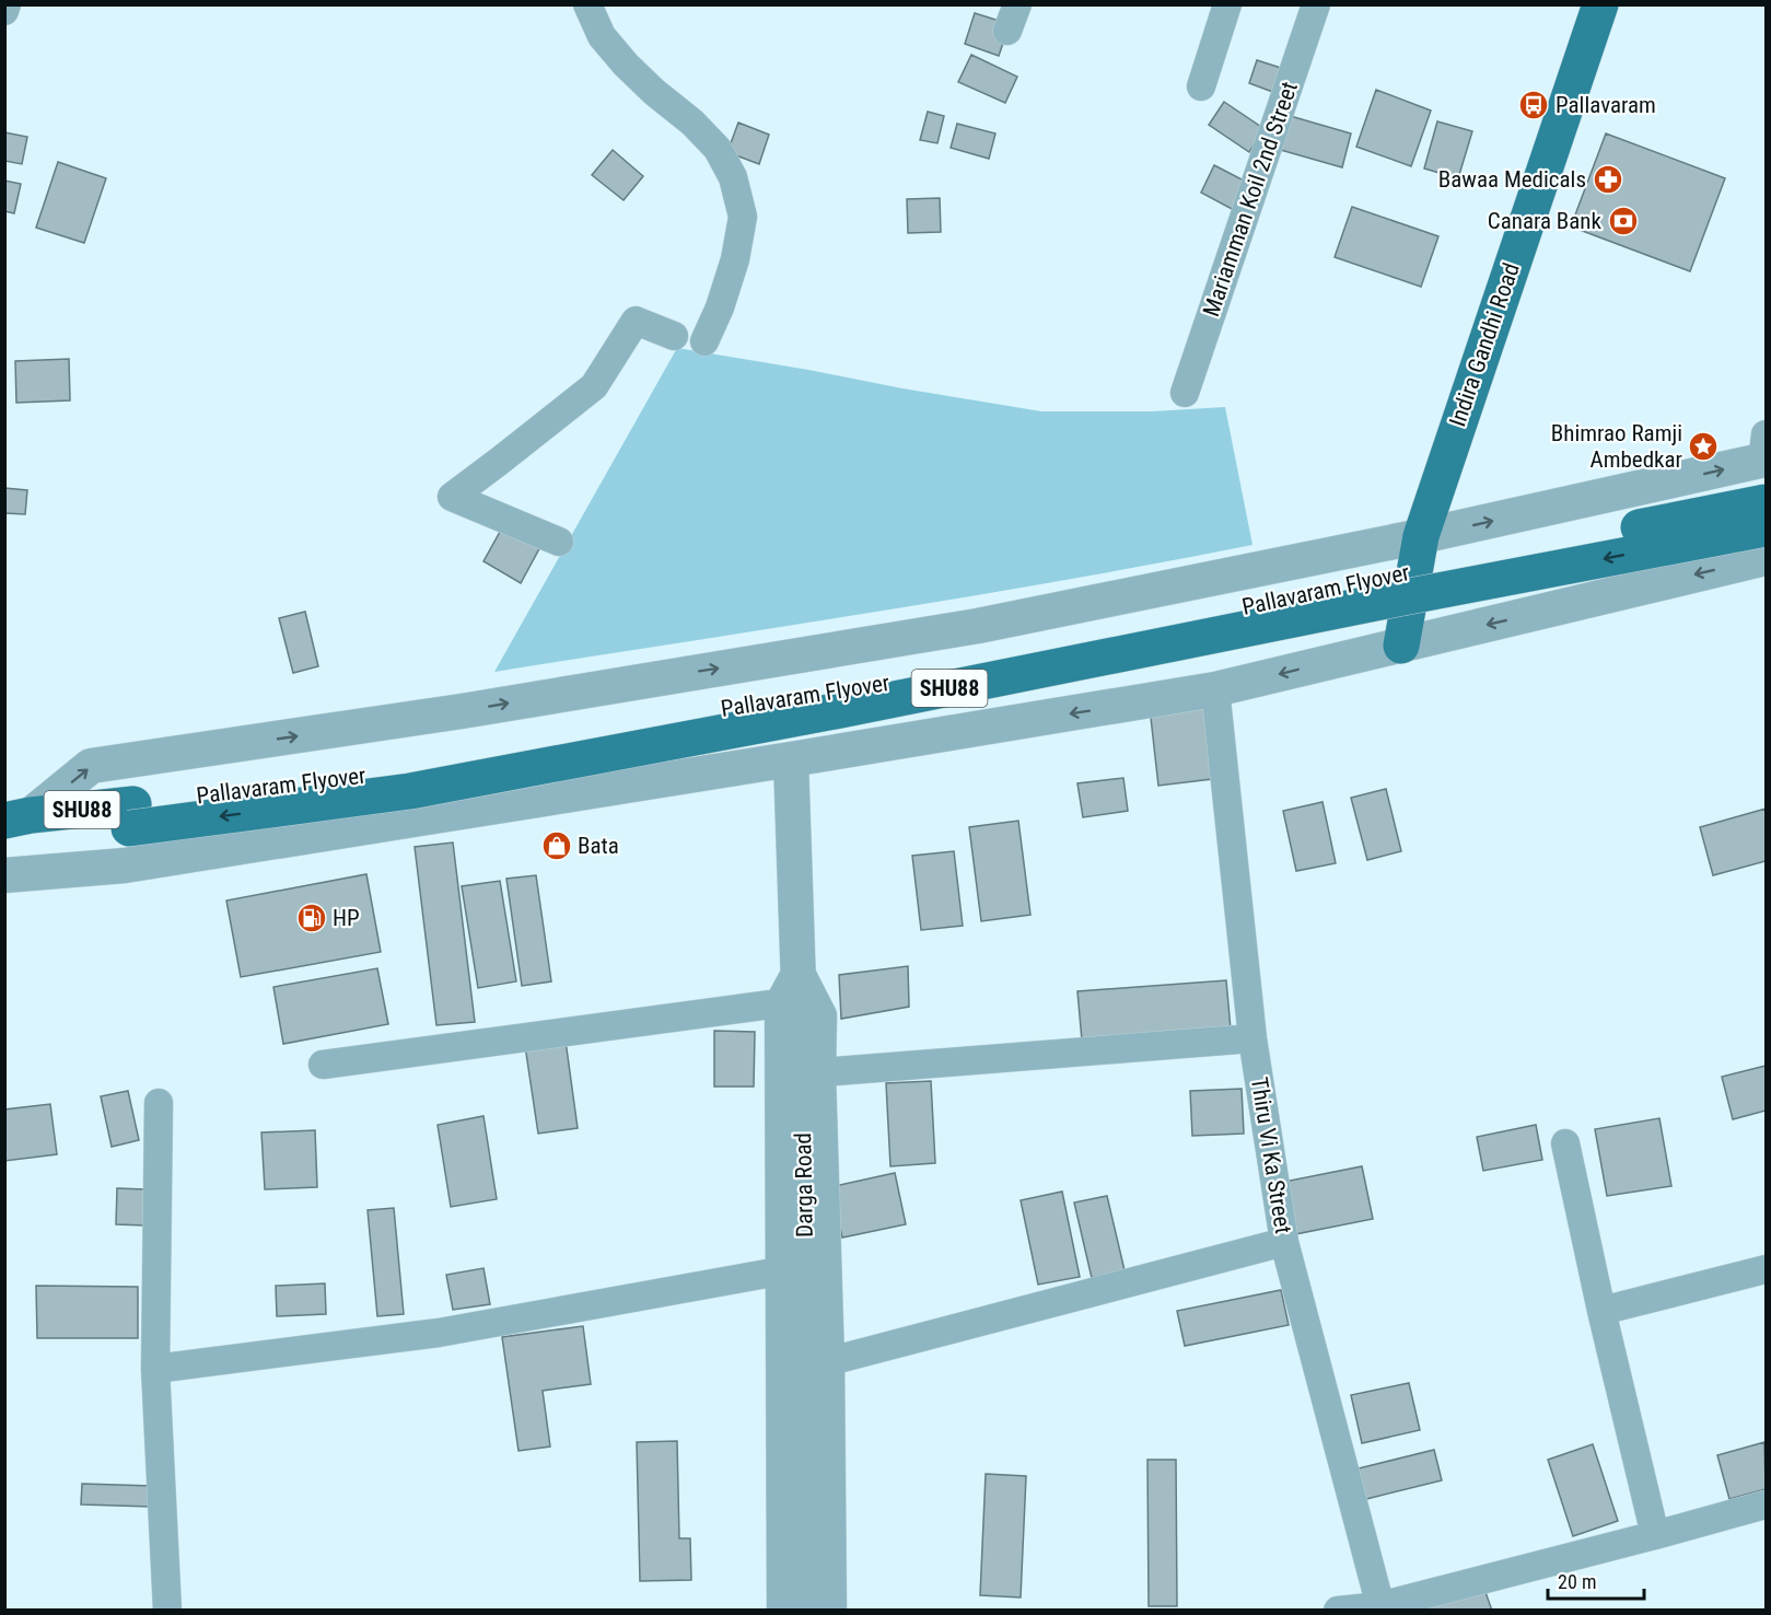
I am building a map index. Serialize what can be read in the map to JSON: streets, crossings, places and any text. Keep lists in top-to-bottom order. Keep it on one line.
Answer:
{"streets":{"main road":["Indira Gandhi Road","Pallavaram Flyover","SHU88"],"street":["Mariamman Koil 2nd Street","Thiru Vi Ka Street","Darga Road"]},"places":{"bus stop":["Pallavaram"],"pharmacy":["Bawaa Medicals"],"bank":["Canara Bank"],"place":["Bhimrao Ramji Ambedkar"],"shop":["Bata"],"fuel station":["HP"]},"scale_bar":"20 m"}
